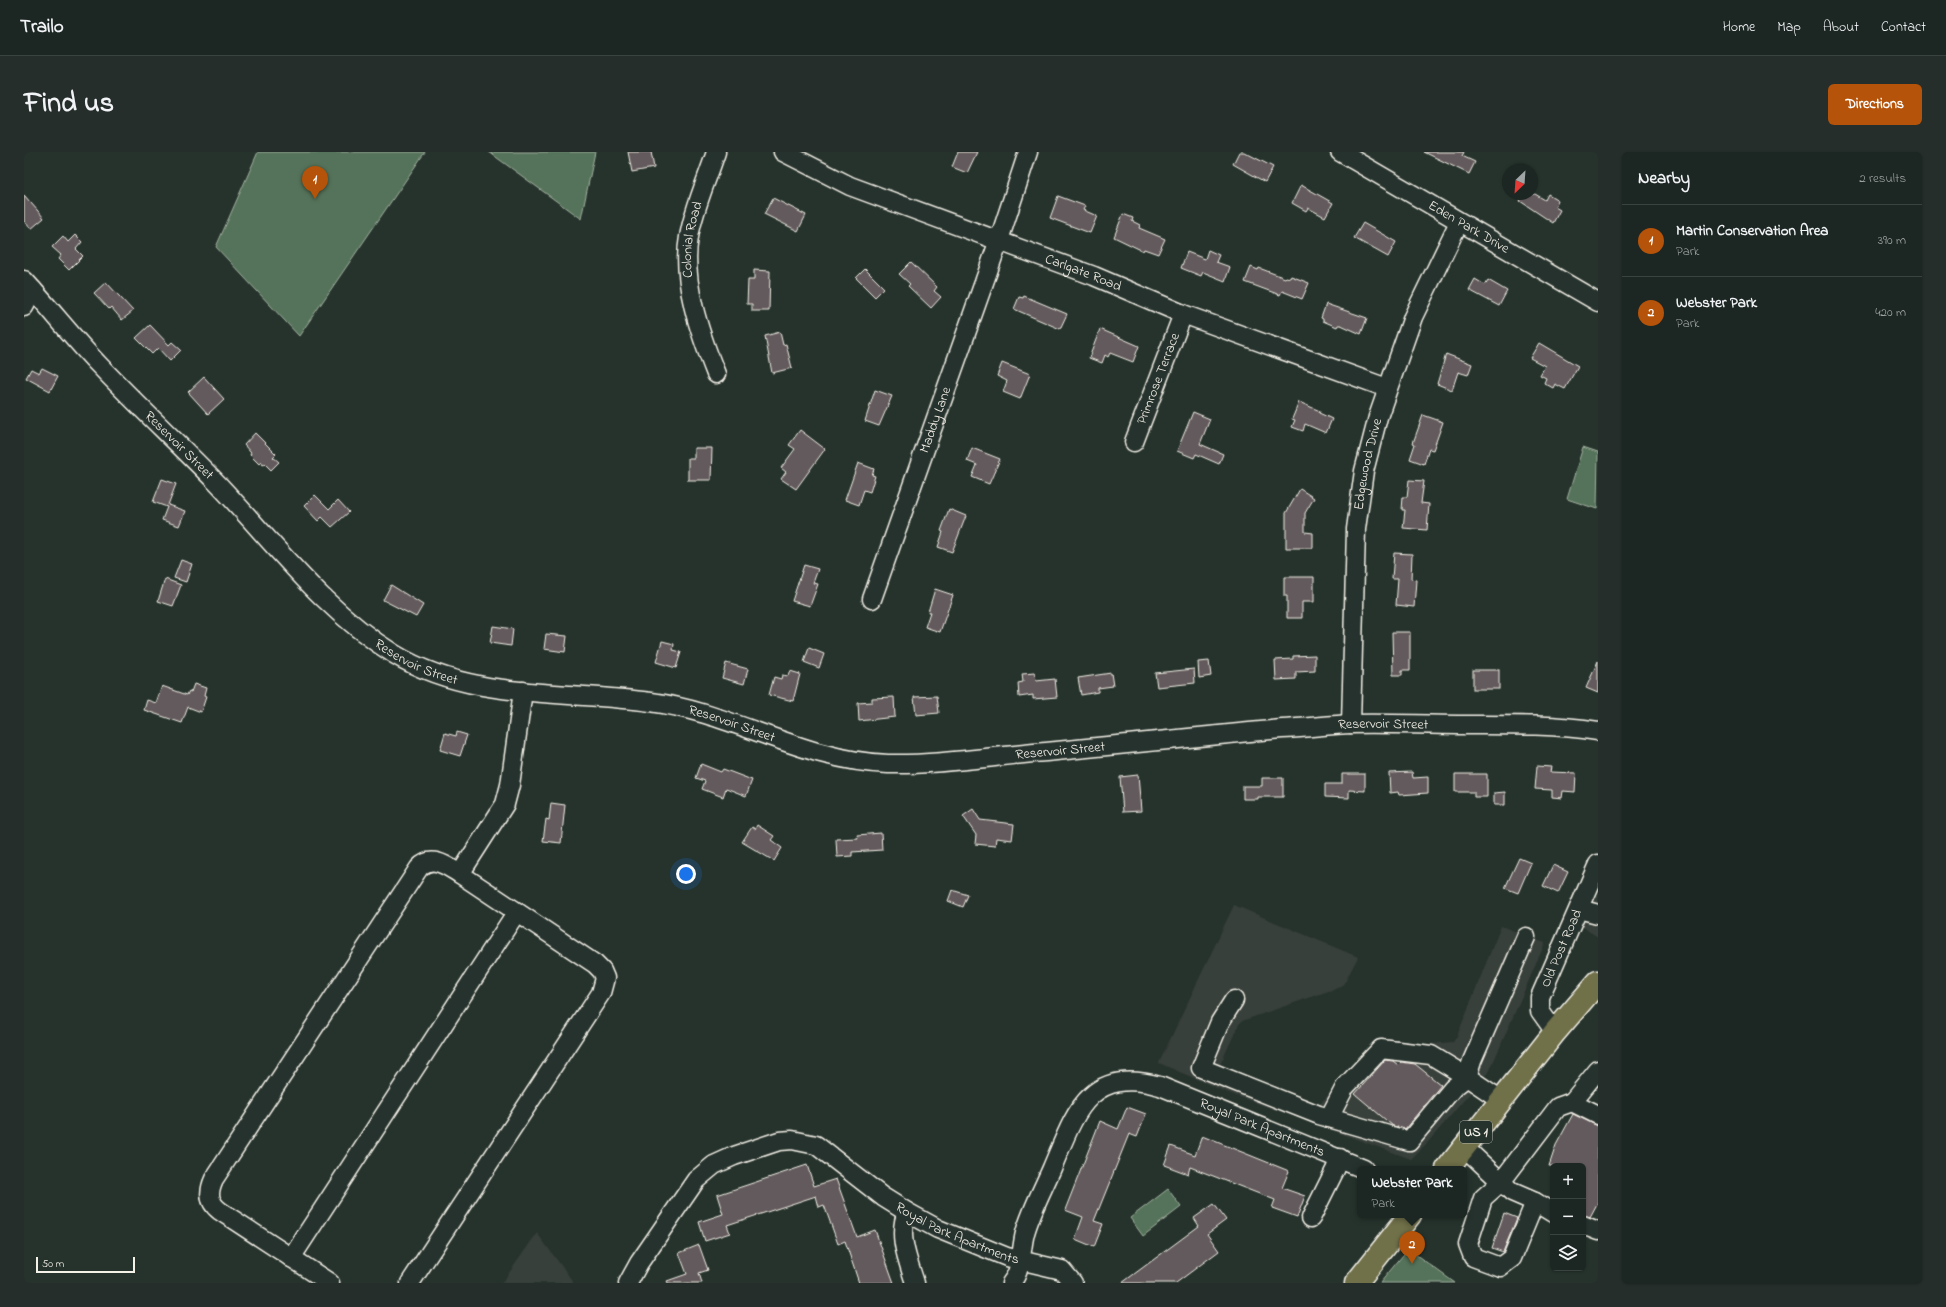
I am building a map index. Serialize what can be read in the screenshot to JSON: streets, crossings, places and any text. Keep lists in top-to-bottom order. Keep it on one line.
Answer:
{"streets":{"main road":["US 1"],"street":["Eden Park Drive","Colonial Road","Carlgate Road","Primrose Terrace","Maddy Lane","Reservoir Street","Edgewood Drive","Old Post Road","Royal Park Apartments"]},"crossings":[["Eden Park Drive","Edgewood Drive"],["Carlgate Road","Primrose Terrace"],["Carlgate Road","Maddy Lane"],["Carlgate Road","Edgewood Drive"],["Reservoir Street","Edgewood Drive"],["Old Post Road","US 1"]],"scale_bar":"50 m","north":"bottom left","page":{"header":"Trailo","nav":["Home","Map","About","Contact"],"title":"Find us","buttons":"Directions","heading":["Nearby","2 results"],"pins":["1","2"],"list":[{"mark":"1","name":"Martin Conservation Area","note":"Park","value":"390 m"},{"mark":"2","name":"Webster Park","note":"Park","value":"420 m"}],"map_buttons":["+","−"],"popup":["Webster Park","Park"],"scale":"50 m"}}
